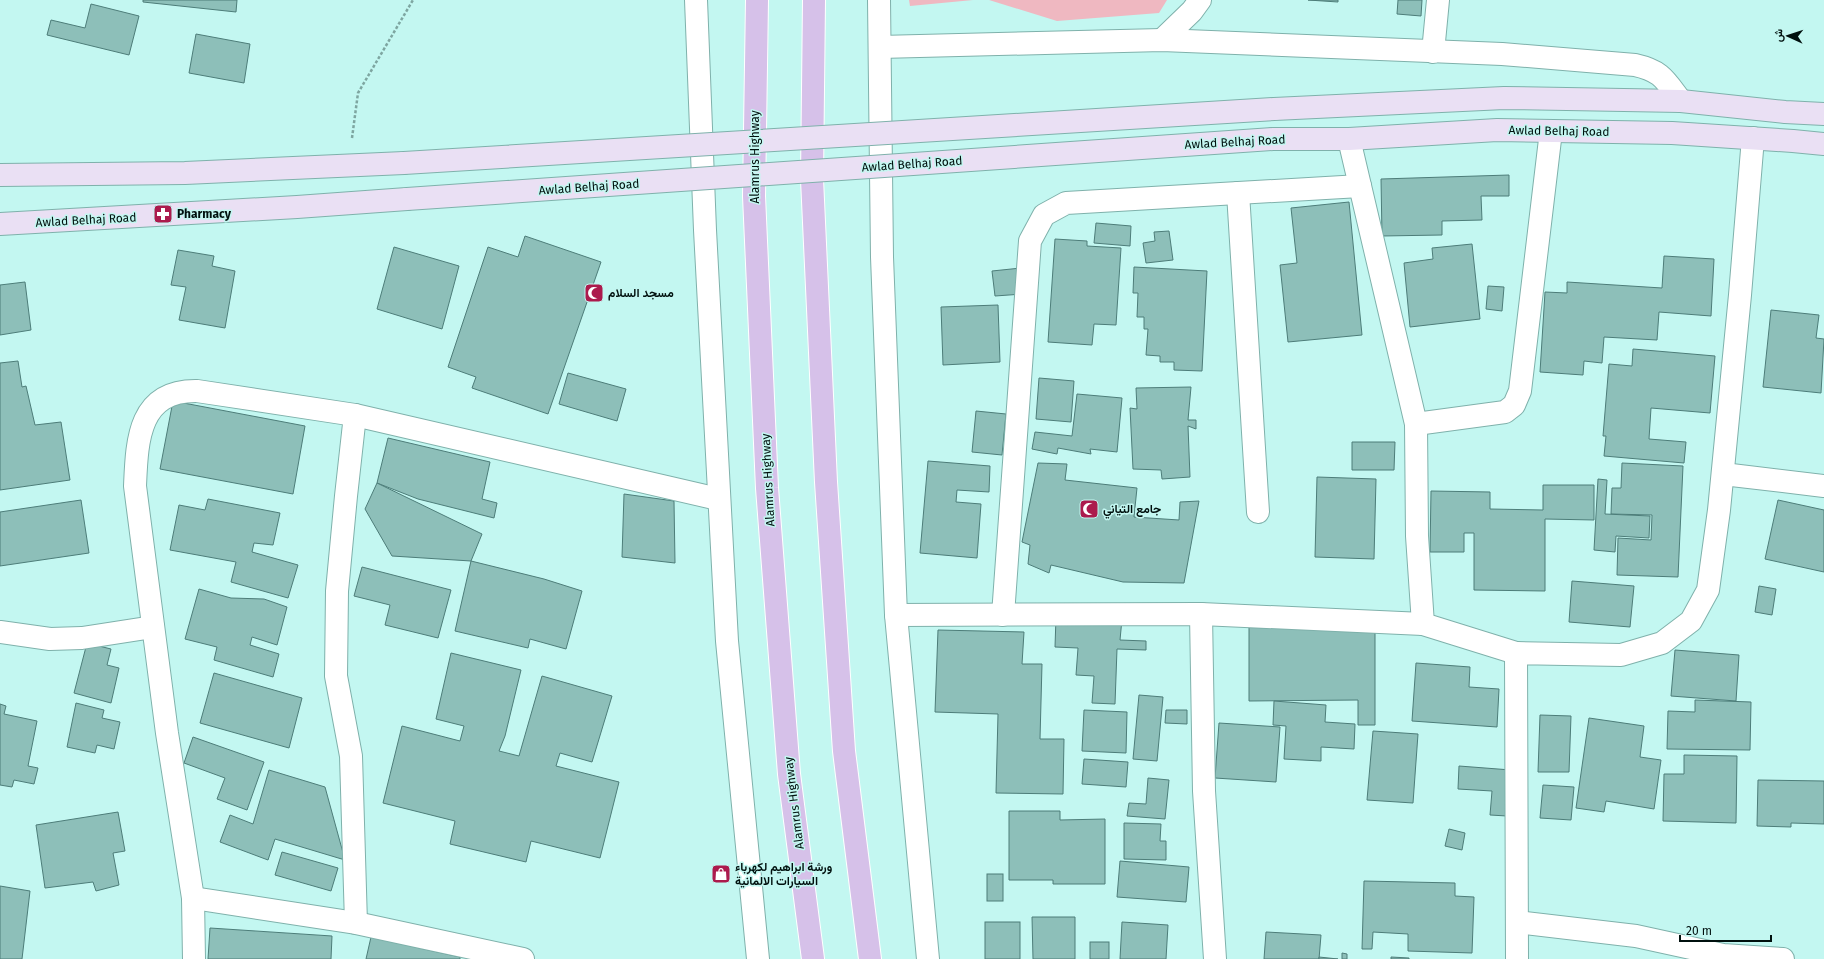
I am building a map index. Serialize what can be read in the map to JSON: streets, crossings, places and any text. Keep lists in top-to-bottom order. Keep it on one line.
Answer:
{"streets":{"main road":["Awlad Belhaj Road","Alamrus Highway"]},"places":{"pharmacy":["Pharmacy"],"mosque":["مسجد السلام","جامع التياني"],"shop":["ورشة ابراهيم لكهرباء السيارات الالمانية"]},"scale_bar":"20 m","north":"left"}
